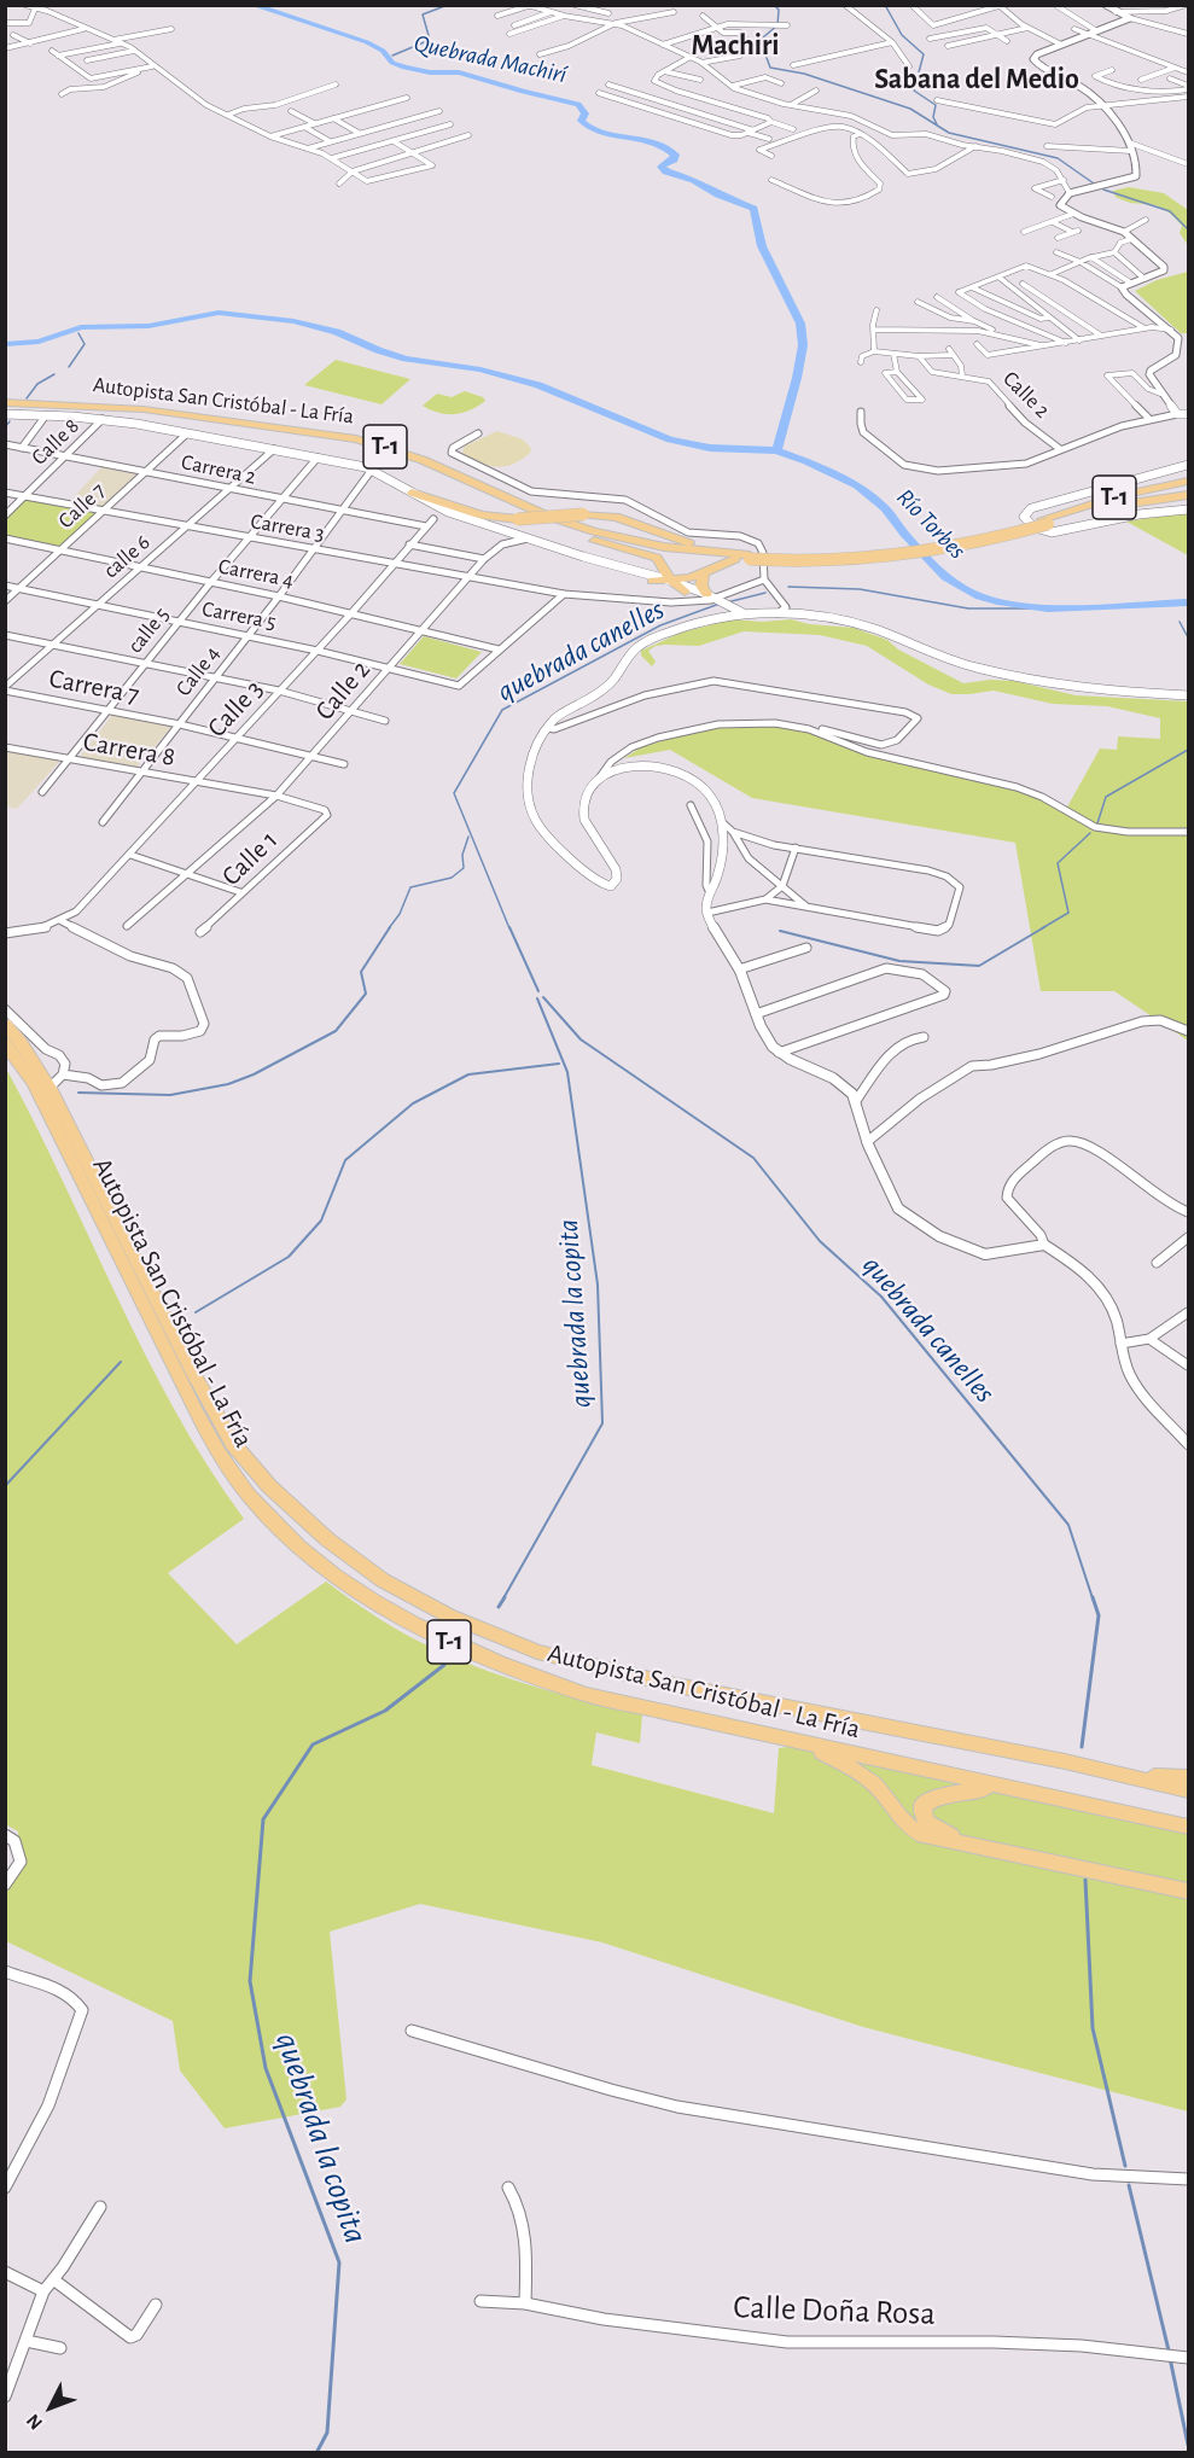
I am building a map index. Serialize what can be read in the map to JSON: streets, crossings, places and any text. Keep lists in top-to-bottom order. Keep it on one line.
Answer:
{"streets":{"highway":["Autopista San Cristóbal - La Fría","T-1"],"street":["Calle 2","Calle 8","Carrera 2","Calle 7","Carrera 3","calle 6","Carrera 4","Carrera 5","calle 5","Calle 4","Carrera 7","Calle 3","Carrera 8","Calle 1","Calle Doña Rosa"]},"crossings":[["Calle 2","Carrera 3"],["Calle 2","Carrera 4"],["Calle 2","Carrera 5"],["Calle 2","Carrera 7"],["Calle 2","Carrera 8"],["Calle 8","Carrera 2"],["Calle 8","Carrera 3"],["Carrera 2","Calle 7"],["Carrera 2","calle 6"],["Carrera 2","calle 5"],["Carrera 2","Calle 4"],["Carrera 2","Calle 3"],["Calle 7","Carrera 3"],["Calle 7","Carrera 4"],["Calle 7","Carrera 5"],["Carrera 3","calle 6"],["Carrera 3","calle 5"],["Carrera 3","Calle 4"],["Carrera 3","Calle 3"],["calle 6","Carrera 4"],["calle 6","Carrera 5"],["calle 6","Carrera 7"],["Carrera 4","Carrera 5"],["Carrera 4","calle 5"],["Carrera 4","Calle 4"],["Carrera 4","Calle 3"],["Carrera 5","calle 5"],["Carrera 5","Calle 4"],["Carrera 5","Calle 3"],["calle 5","Carrera 7"],["calle 5","Carrera 8"],["Calle 4","Carrera 7"],["Calle 4","Carrera 8"],["Carrera 7","Calle 3"],["Calle 3","Carrera 8"],["Carrera 8","Calle 1"]],"districts":["Machiri","Sabana del Medio"],"water":["Quebrada Machirí","Río Torbes","quebrada canelles","quebrada la copita"],"north":"bottom left"}
